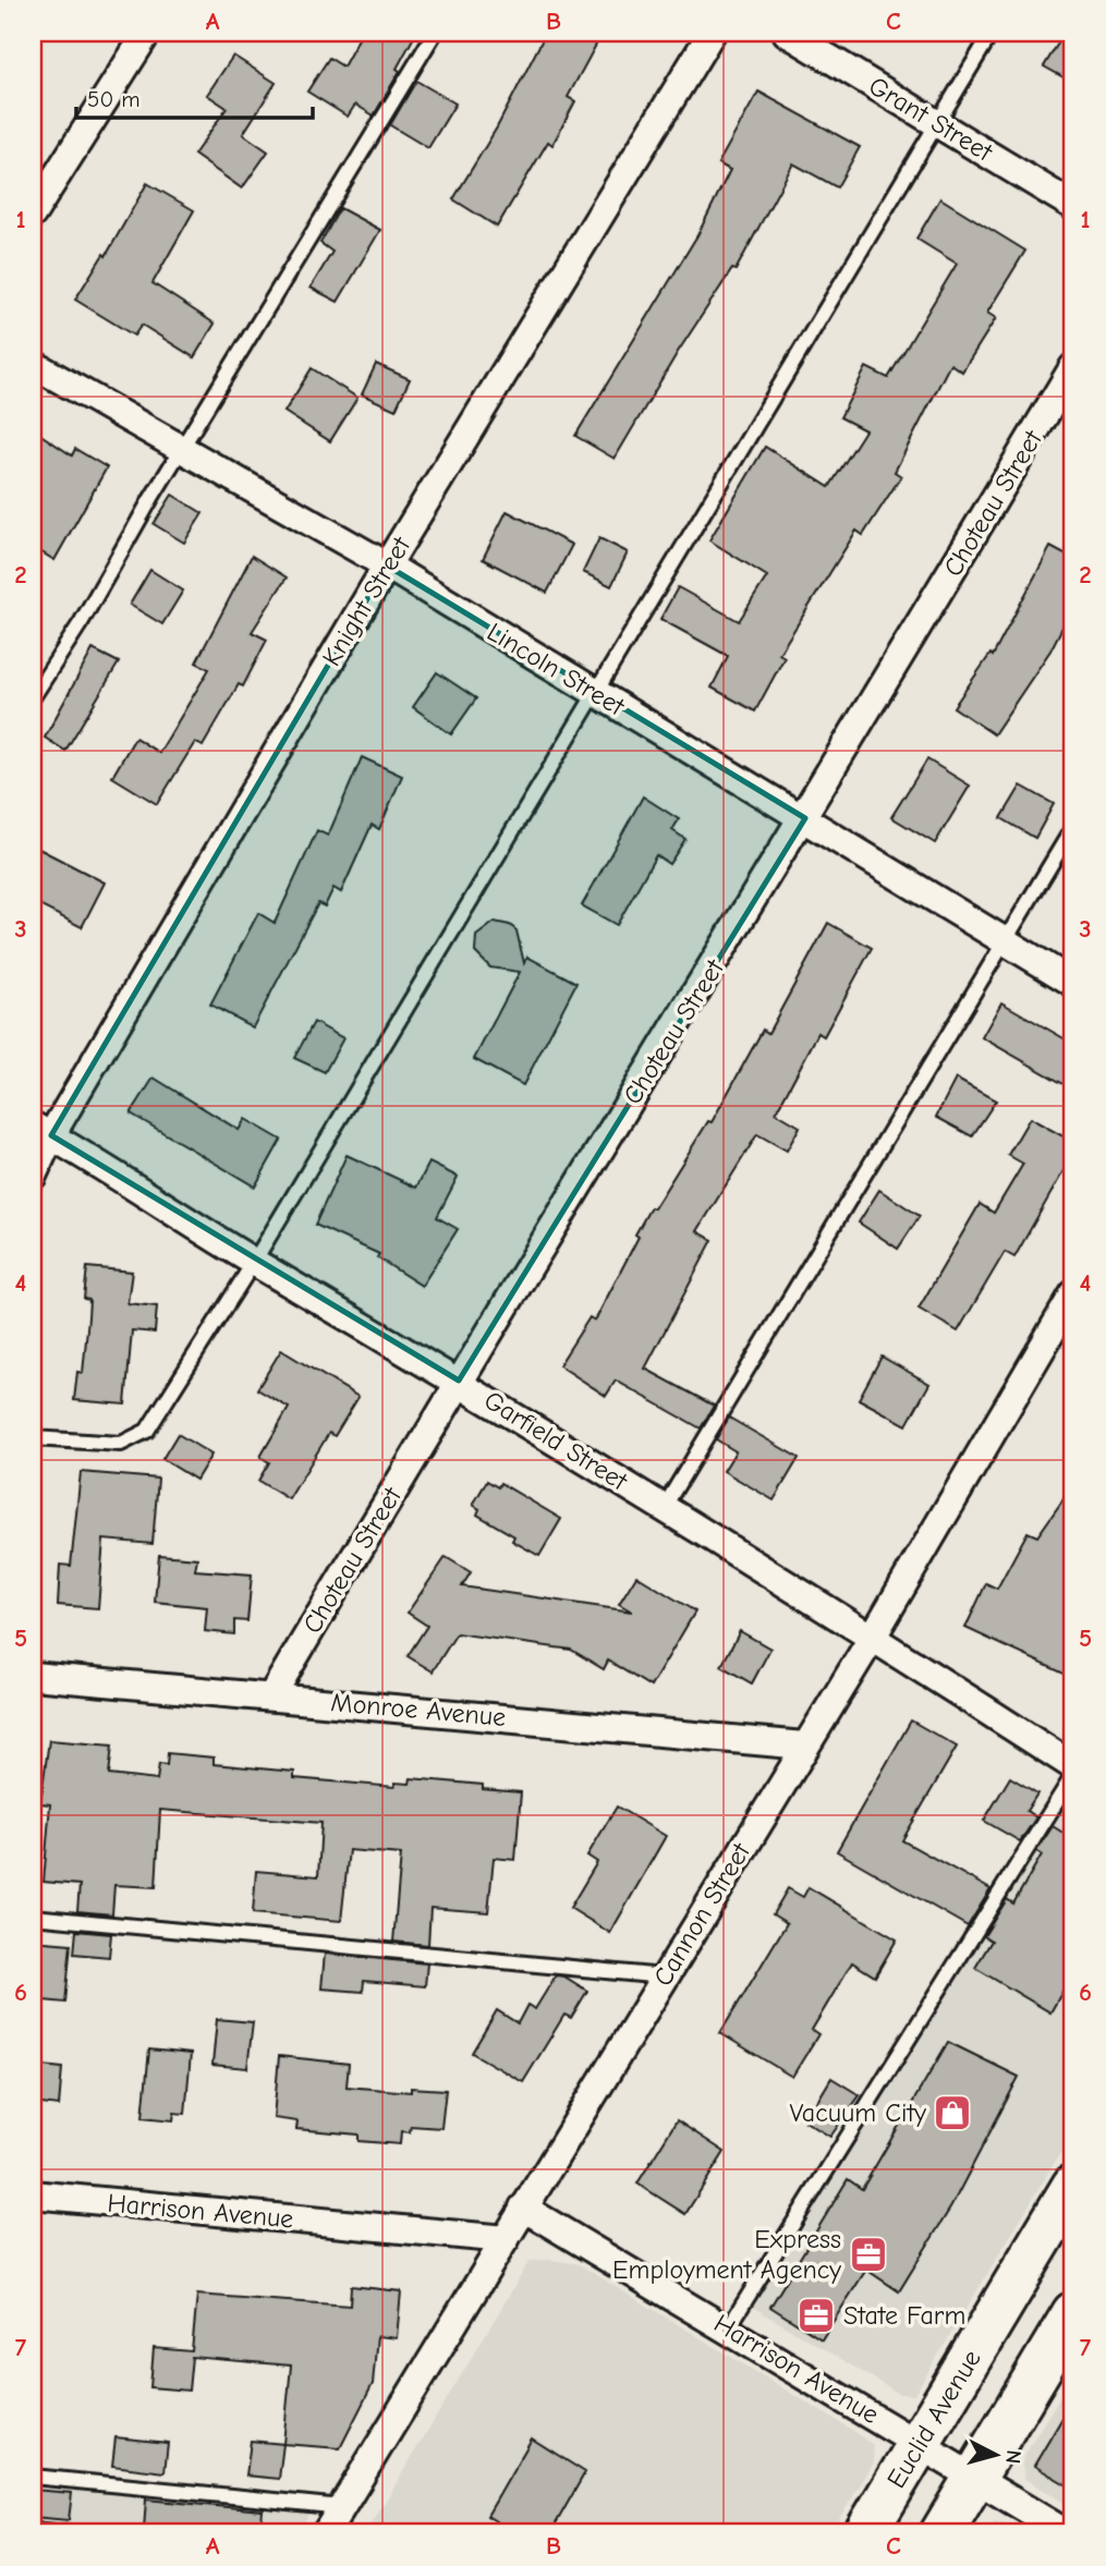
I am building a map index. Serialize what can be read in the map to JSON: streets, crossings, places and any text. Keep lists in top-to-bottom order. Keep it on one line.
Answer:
{"streets":{"highway":["Euclid Avenue"],"street":["Grant Street","Choteau Street","Knight Street","Lincoln Street","Garfield Street","Monroe Avenue","Cannon Street","Harrison Avenue"]},"crossings":[["Choteau Street","Lincoln Street"],["Choteau Street","Garfield Street"],["Choteau Street","Monroe Avenue"],["Knight Street","Lincoln Street"],["Knight Street","Garfield Street"],["Garfield Street","Cannon Street"],["Monroe Avenue","Cannon Street"],["Cannon Street","Harrison Avenue"],["Harrison Avenue","Euclid Avenue"]],"places":{"shop":["Vacuum City"],"office":["Express Employment Agency","State Farm"]},"scale_bar":"50 m","north":"right","grid":{"columns":["A","B","C"],"rows":["1","2","3","4","5","6","7"]}}
